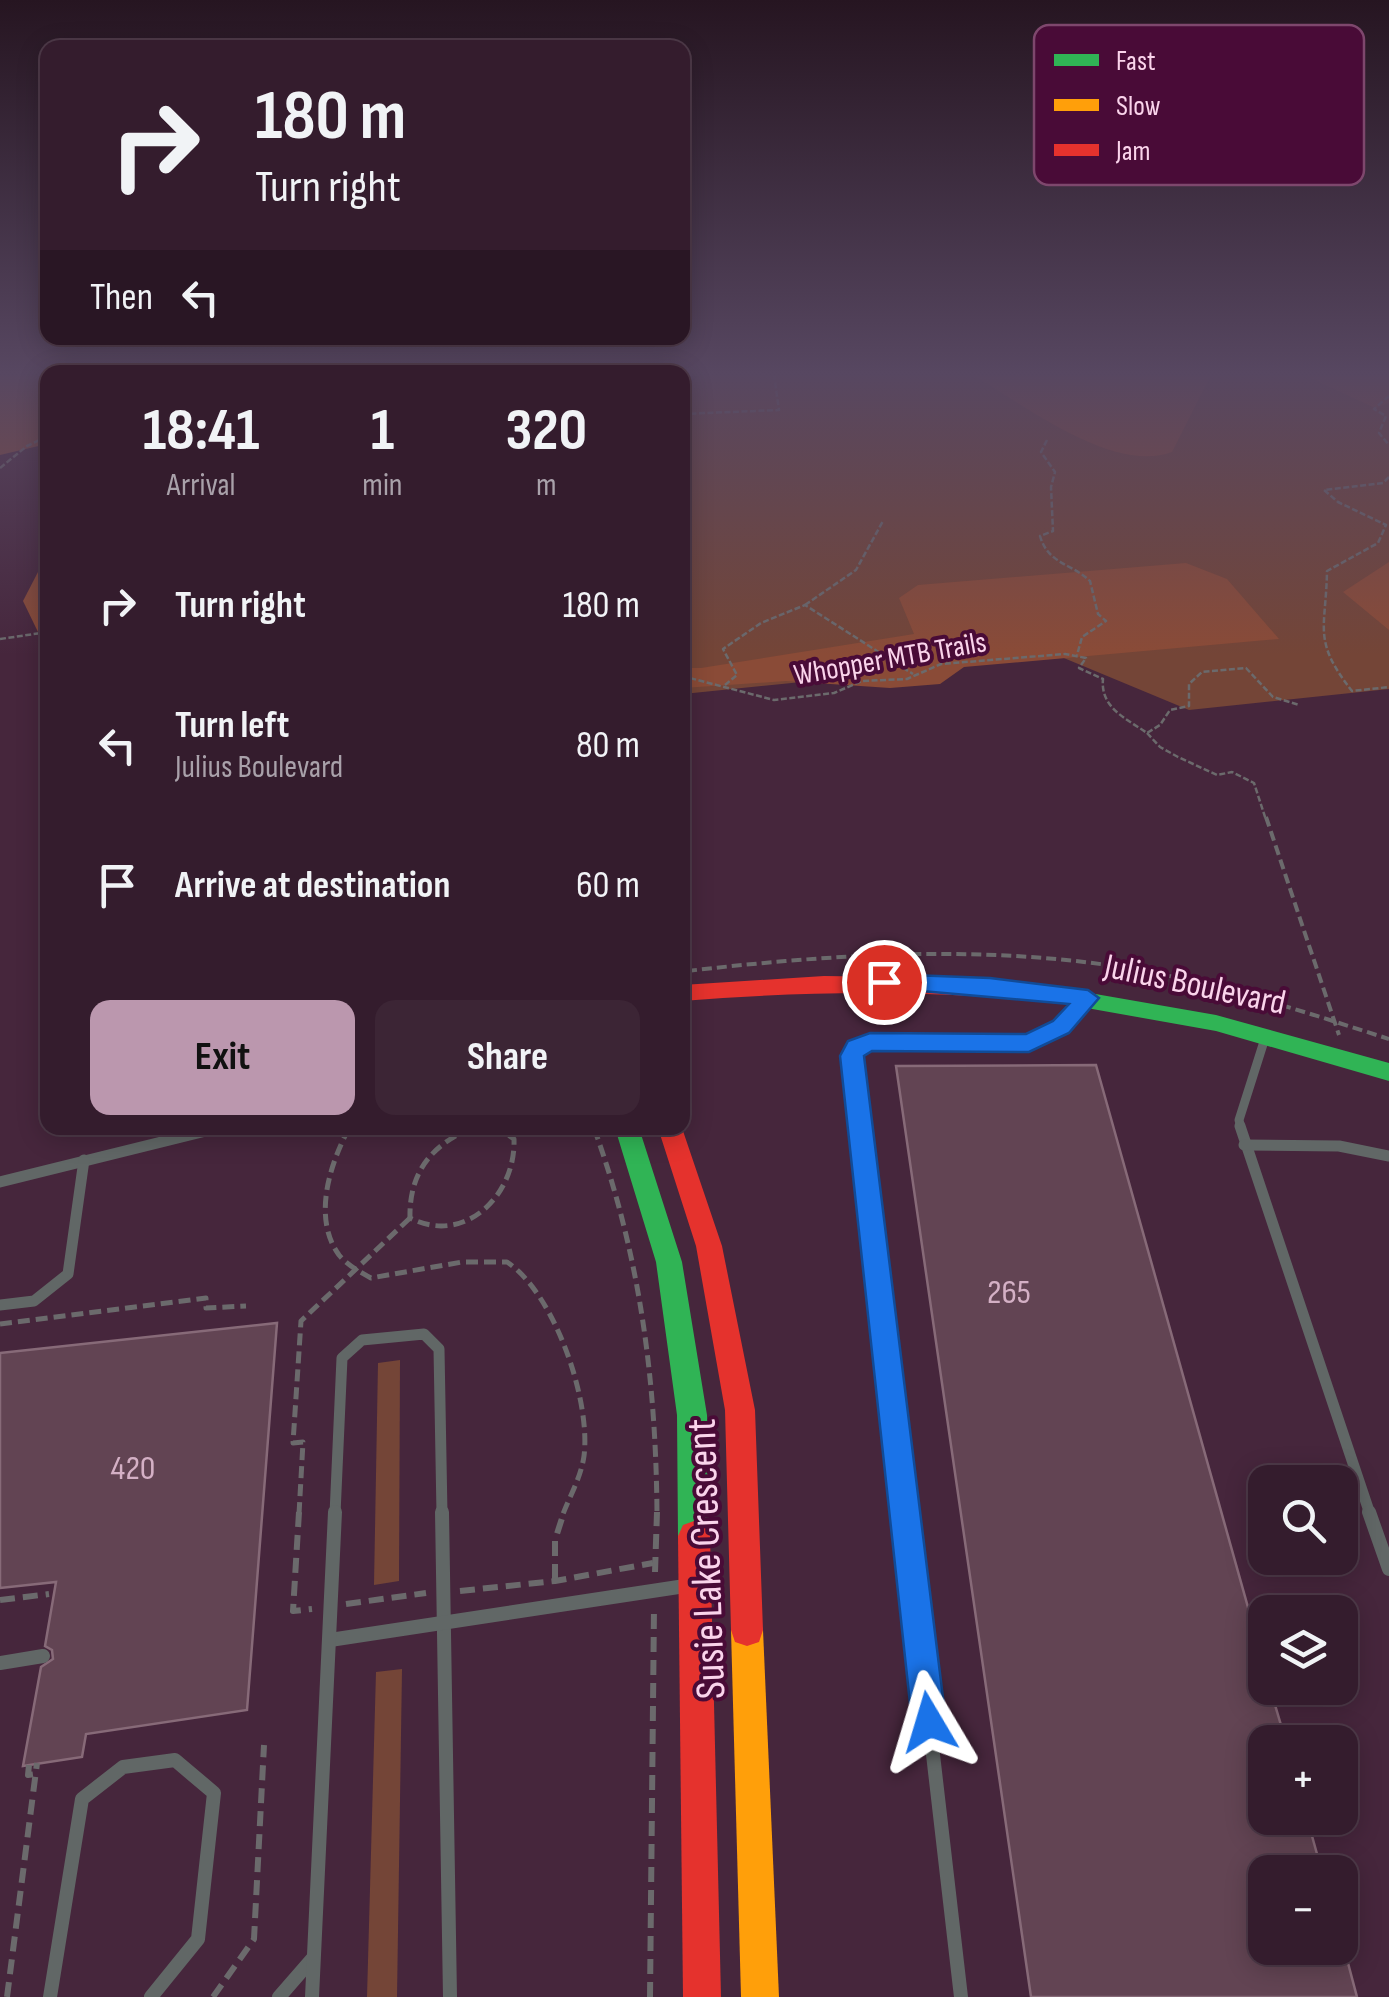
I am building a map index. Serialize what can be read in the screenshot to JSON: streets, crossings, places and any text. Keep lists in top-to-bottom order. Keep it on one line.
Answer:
{"streets":{"street":["Julius Boulevard","Susie Lake Crescent"],"path":["Whopper MTB Trails"]},"house_numbers":["265","420"],"legend":["Fast","Slow","Jam"],"page":{"turn":["180 m","Turn right"],"then":"Then","eta":["18:41","Arrival","1","min","320","m"],"list":[{"name":"Turn right","value":"180 m"},{"name":"Turn left","note":"Julius Boulevard","value":"80 m"},{"name":"Arrive at destination","value":"60 m"}],"buttons":["Exit","Share"],"map_buttons":["+","−"]}}
